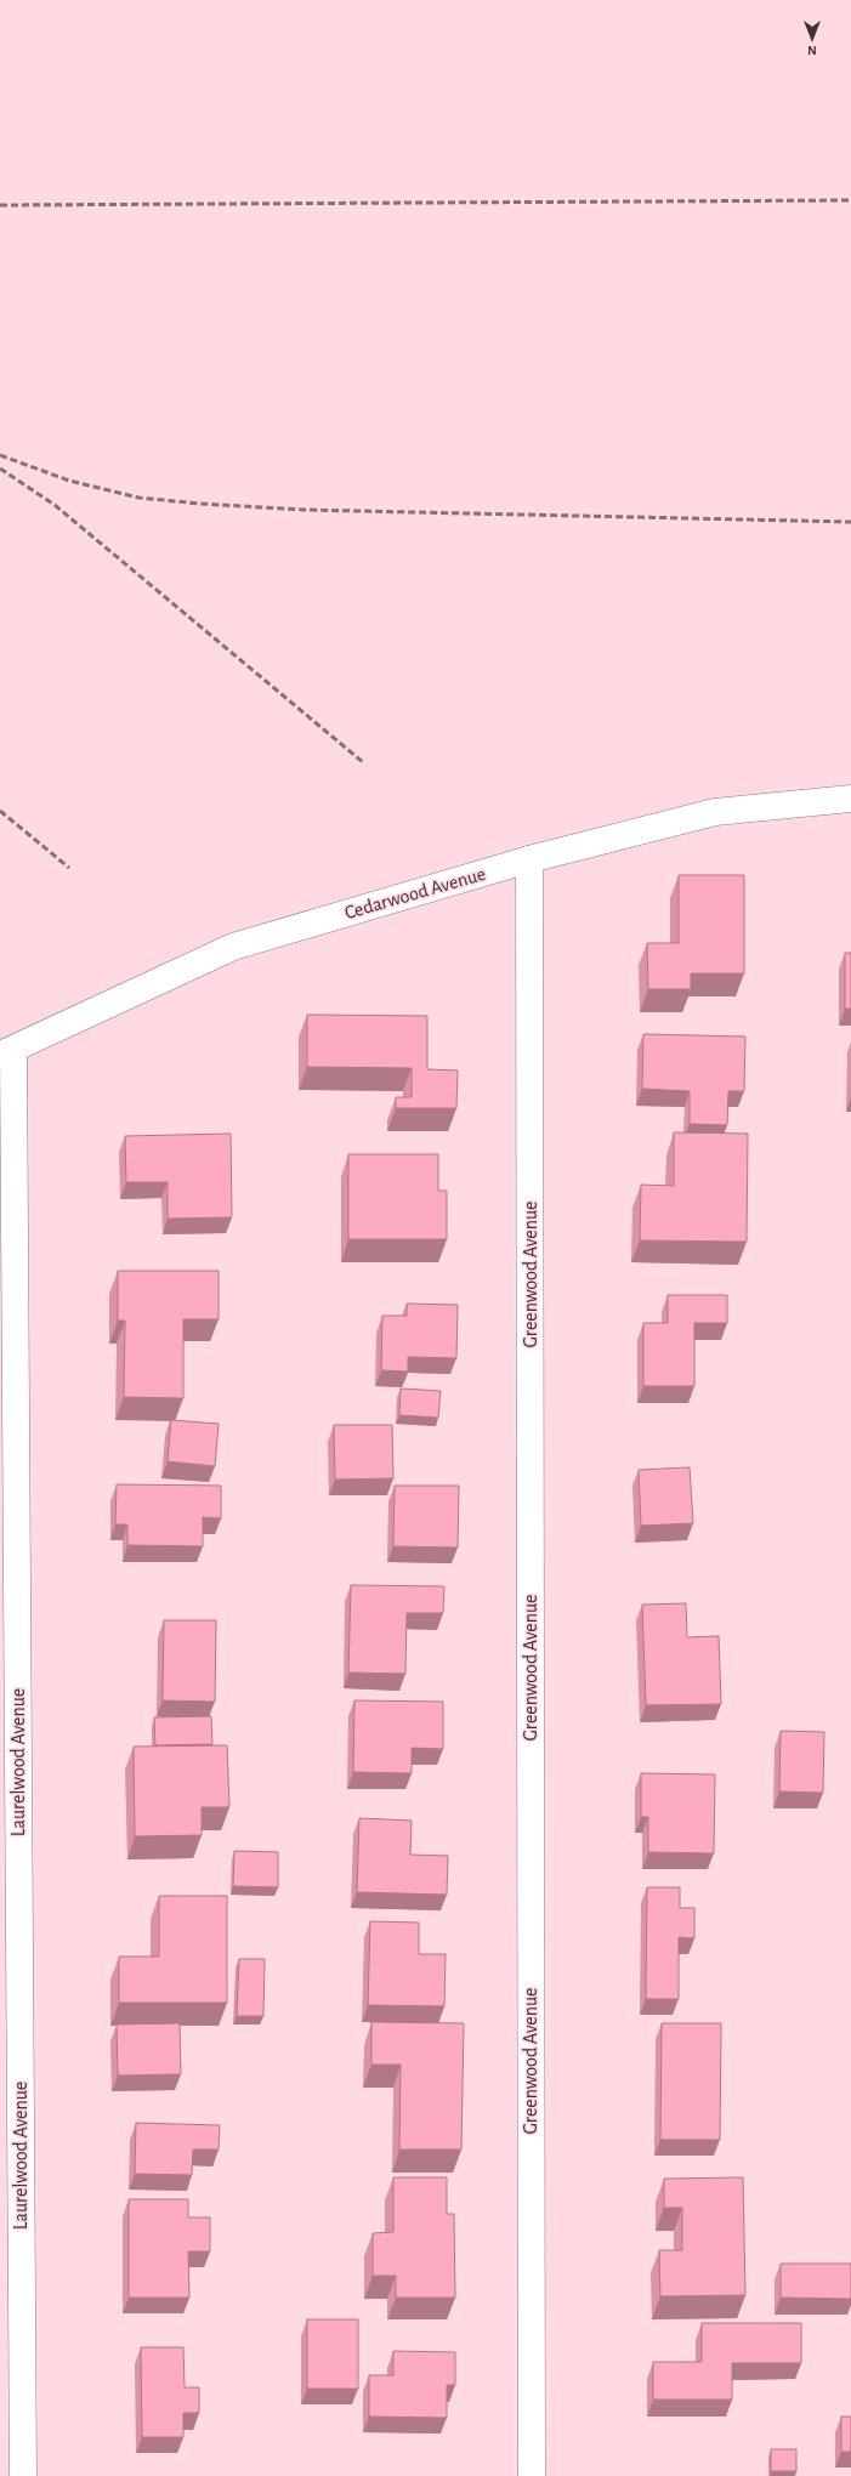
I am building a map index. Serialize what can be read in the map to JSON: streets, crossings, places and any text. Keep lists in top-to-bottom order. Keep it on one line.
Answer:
{"streets":{"street":["Cedarwood Avenue","Greenwood Avenue","Laurelwood Avenue"]},"crossings":[["Cedarwood Avenue","Greenwood Avenue"],["Cedarwood Avenue","Laurelwood Avenue"]],"north":"bottom"}
